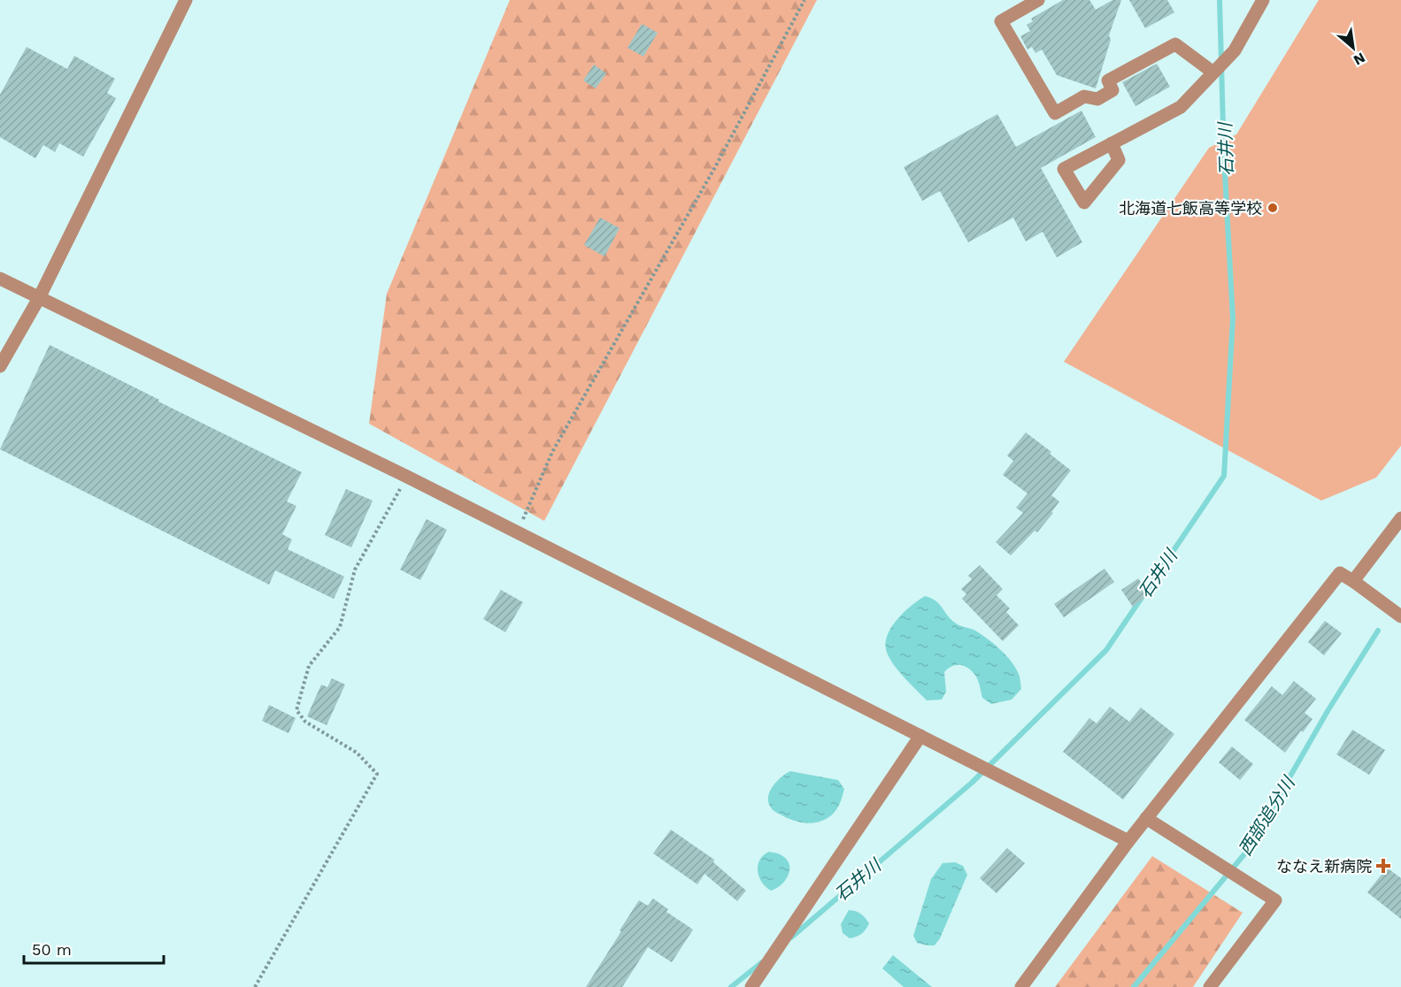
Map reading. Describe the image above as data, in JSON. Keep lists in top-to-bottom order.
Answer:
{
  "water": ["石井川", "西部追分川"],
  "places": {
    "other": ["北海道七飯高等学校"],
    "health": ["ななえ新病院"]
  },
  "scale_bar": "50 m",
  "north": "bottom right"
}
